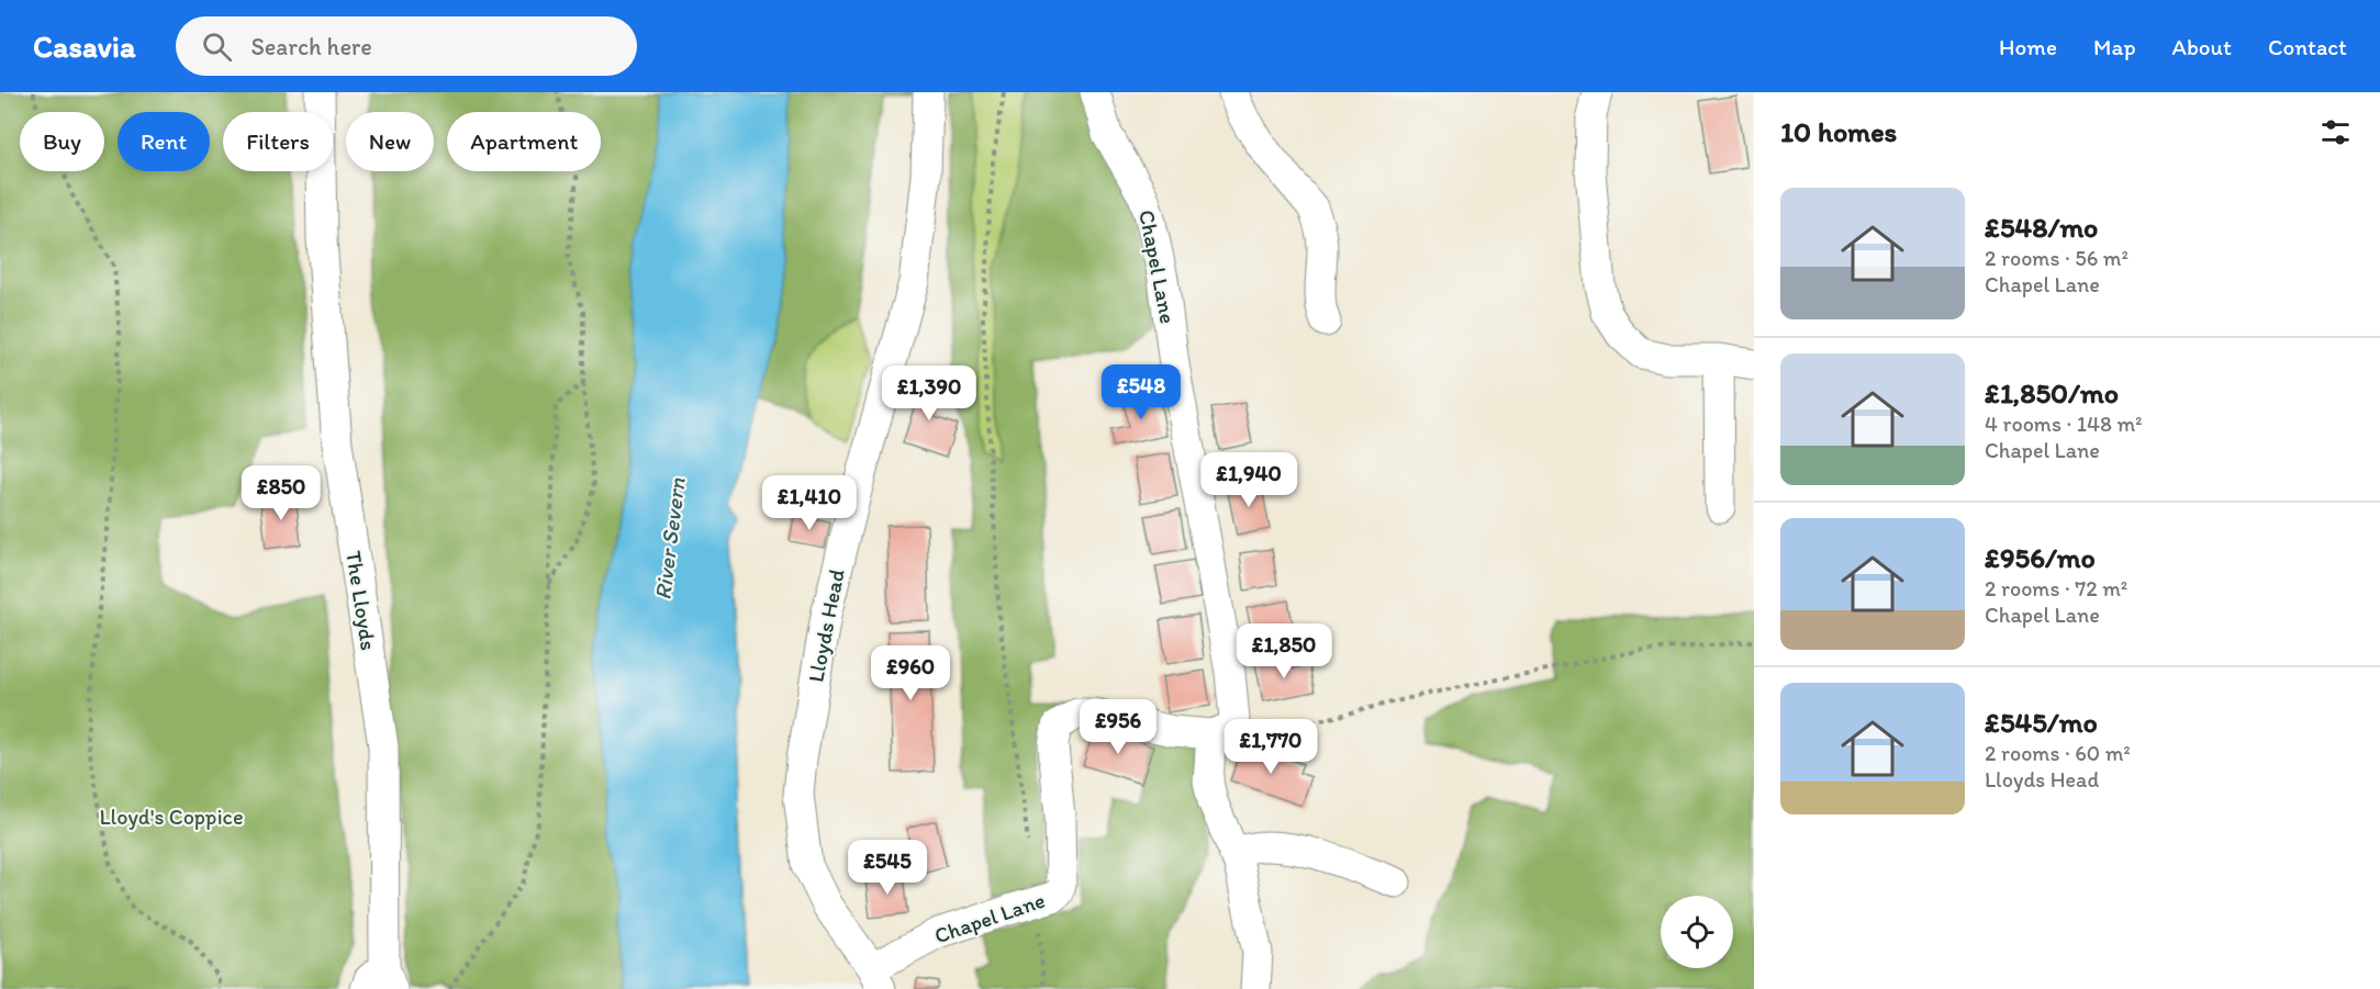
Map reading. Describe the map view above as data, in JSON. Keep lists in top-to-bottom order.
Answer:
{
  "streets": {
    "street": ["Chapel Lane", "The Lloyds", "Lloyds Head"]
  },
  "crossings": [
    ["Chapel Lane", "Lloyds Head"]
  ],
  "water": ["River Severn"],
  "parks": ["Lloyd's Coppice"],
  "page": {
    "header": "Casavia",
    "search": "Search here",
    "nav": [
      "Home",
      "Map",
      "About",
      "Contact"
    ],
    "heading": "10 homes",
    "chip": [
      "Buy",
      "Rent",
      "Filters",
      "New",
      "Apartment"
    ],
    "list": [
      {
        "name": "£548/mo",
        "note": "2 rooms · 56 m² · Chapel Lane"
      },
      {
        "name": "£1,850/mo",
        "note": "4 rooms · 148 m² · Chapel Lane"
      },
      {
        "name": "£956/mo",
        "note": "2 rooms · 72 m² · Chapel Lane"
      },
      {
        "name": "£545/mo",
        "note": "2 rooms · 60 m² · Lloyds Head"
      }
    ],
    "price": [
      "£548",
      "£1,390",
      "£1,940",
      "£850",
      "£1,410",
      "£1,850",
      "£960",
      "£956",
      "£1,770",
      "£545"
    ]
  }
}
